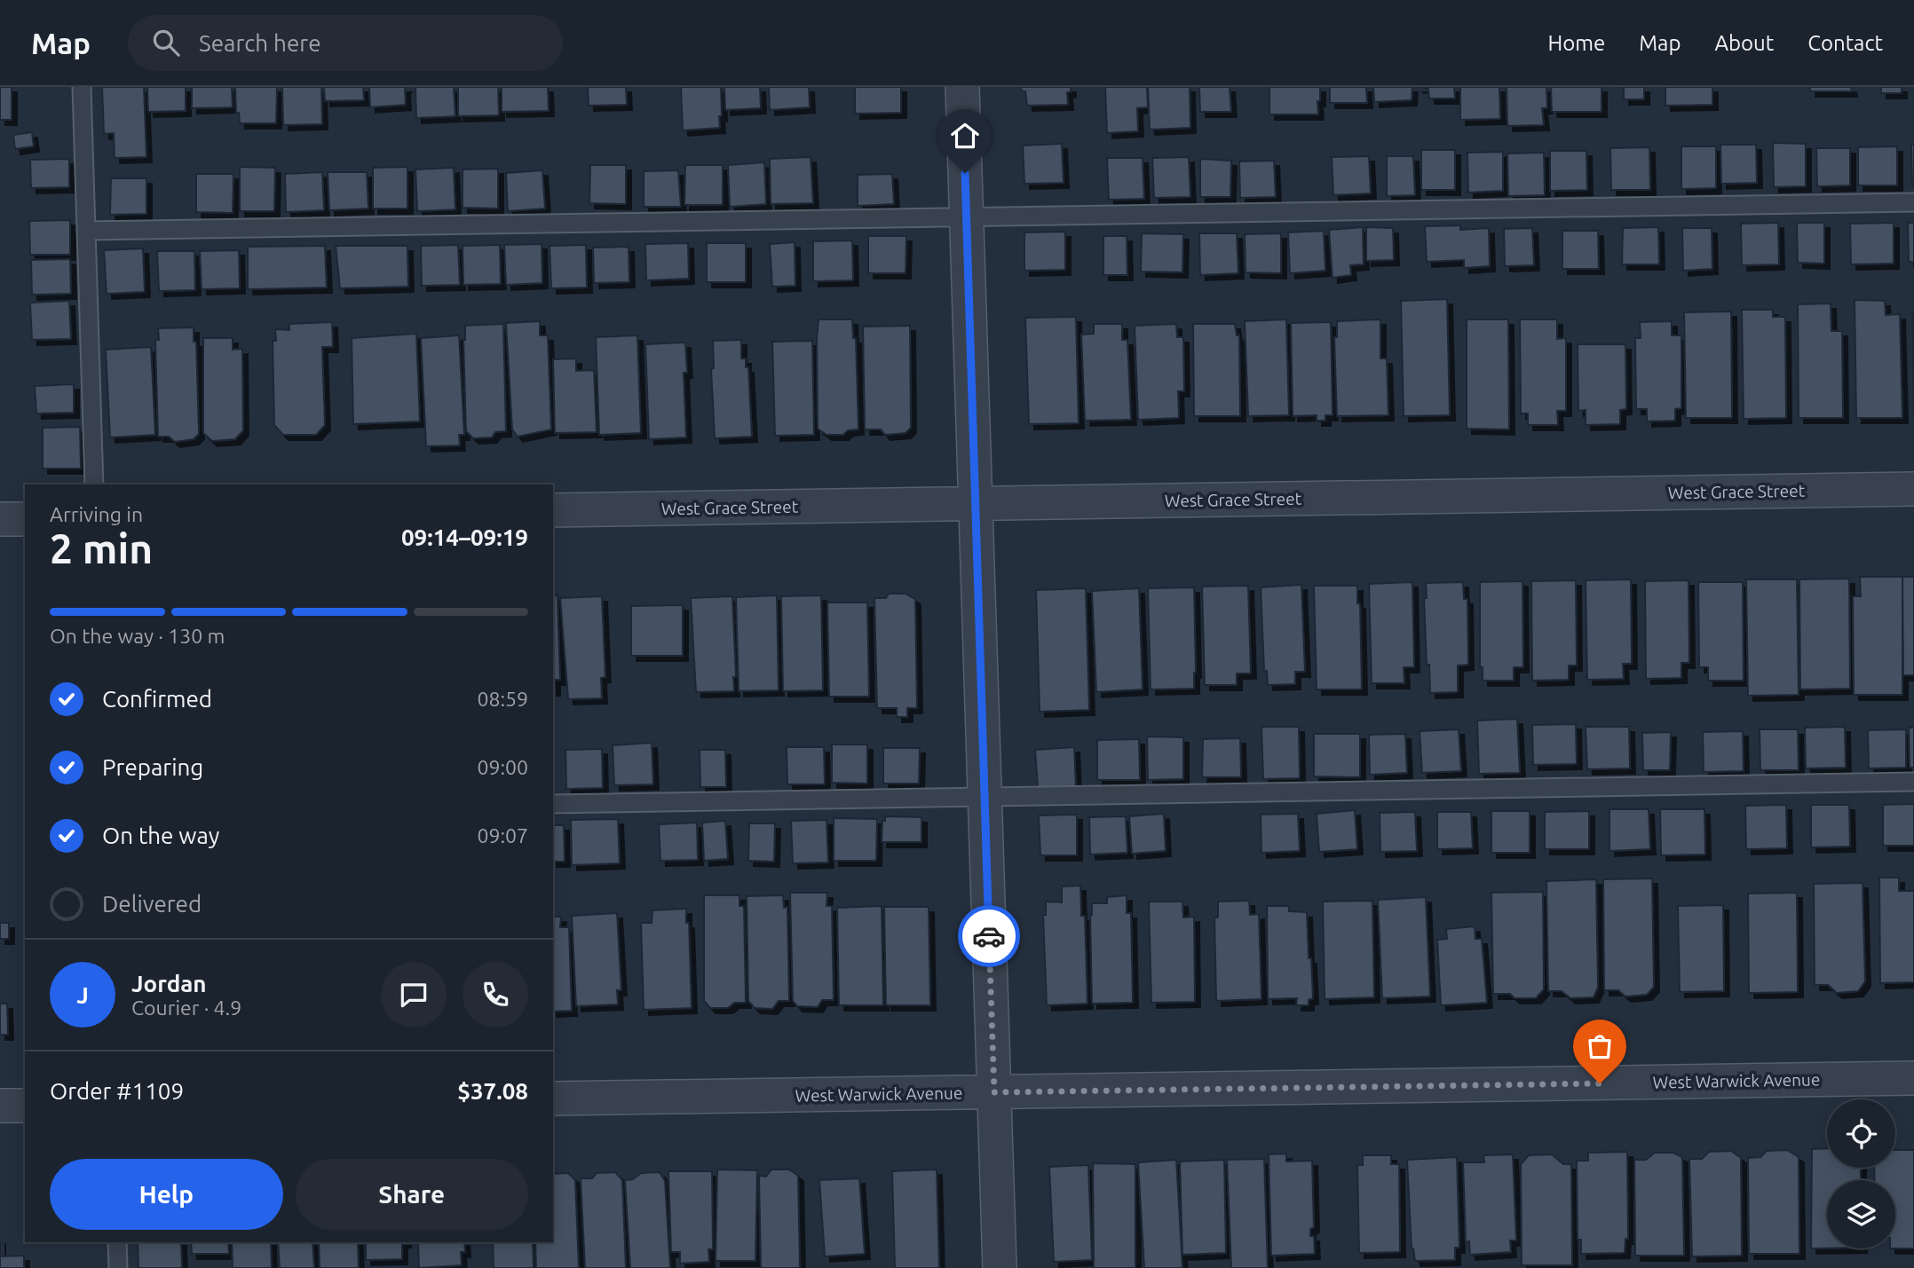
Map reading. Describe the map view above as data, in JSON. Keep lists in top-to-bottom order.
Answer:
{
  "streets": {
    "street": ["West Grace Street", "West Warwick Avenue"]
  },
  "page": {
    "header": "Map",
    "search": "Search here",
    "nav": [
      "Home",
      "Map",
      "About",
      "Contact"
    ],
    "heading": ["2 min", "Arriving in", "09:14–09:19"],
    "panel": [
      "Jordan",
      "Courier · 4.9",
      "Order #1109",
      "$37.08"
    ],
    "bar": "On the way · 130 m",
    "list": [
      ["Confirmed", "08:59"],
      ["Preparing", "09:00"],
      ["On the way", "09:07"],
      "Delivered"
    ],
    "round": "J",
    "buttons": ["Help", "Share"]
  }
}
